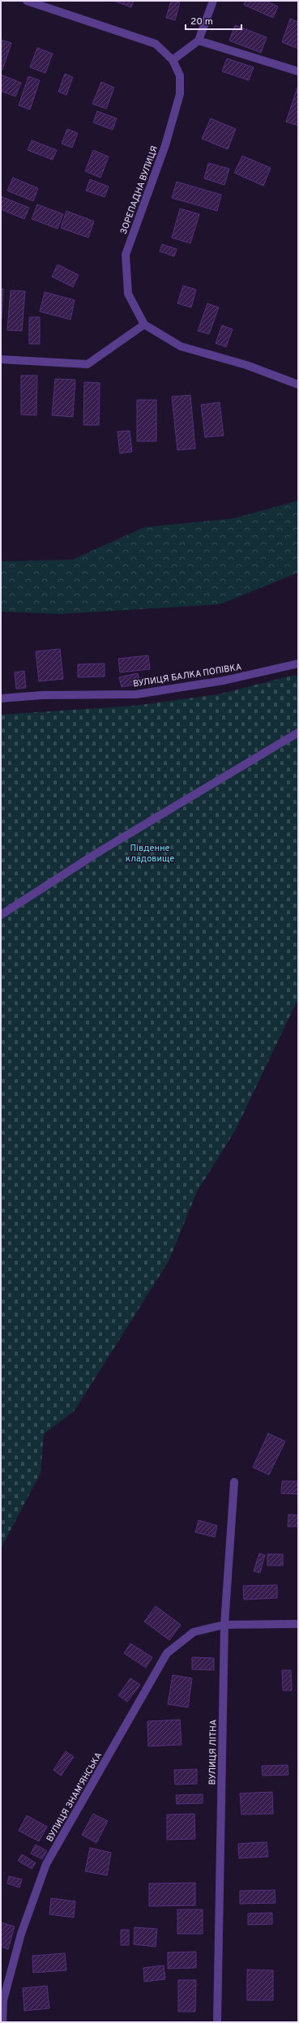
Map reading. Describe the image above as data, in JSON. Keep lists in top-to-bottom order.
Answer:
{
  "streets": {
    "street": [
      "ЗОРЕПАДНА ВУЛИЦЯ",
      "ВУЛИЦЯ БАЛКА ПОПІВКА",
      "ВУЛИЦЯ ЛІТНА",
      "ВУЛИЦЯ ЗНАМ’ЯНСЬКА"
    ]
  },
  "crossings": [
    ["ВУЛИЦЯ ЛІТНА", "ВУЛИЦЯ ЗНАМ’ЯНСЬКА"]
  ],
  "parks": ["Південне кладовище"],
  "scale_bar": "20 m"
}
